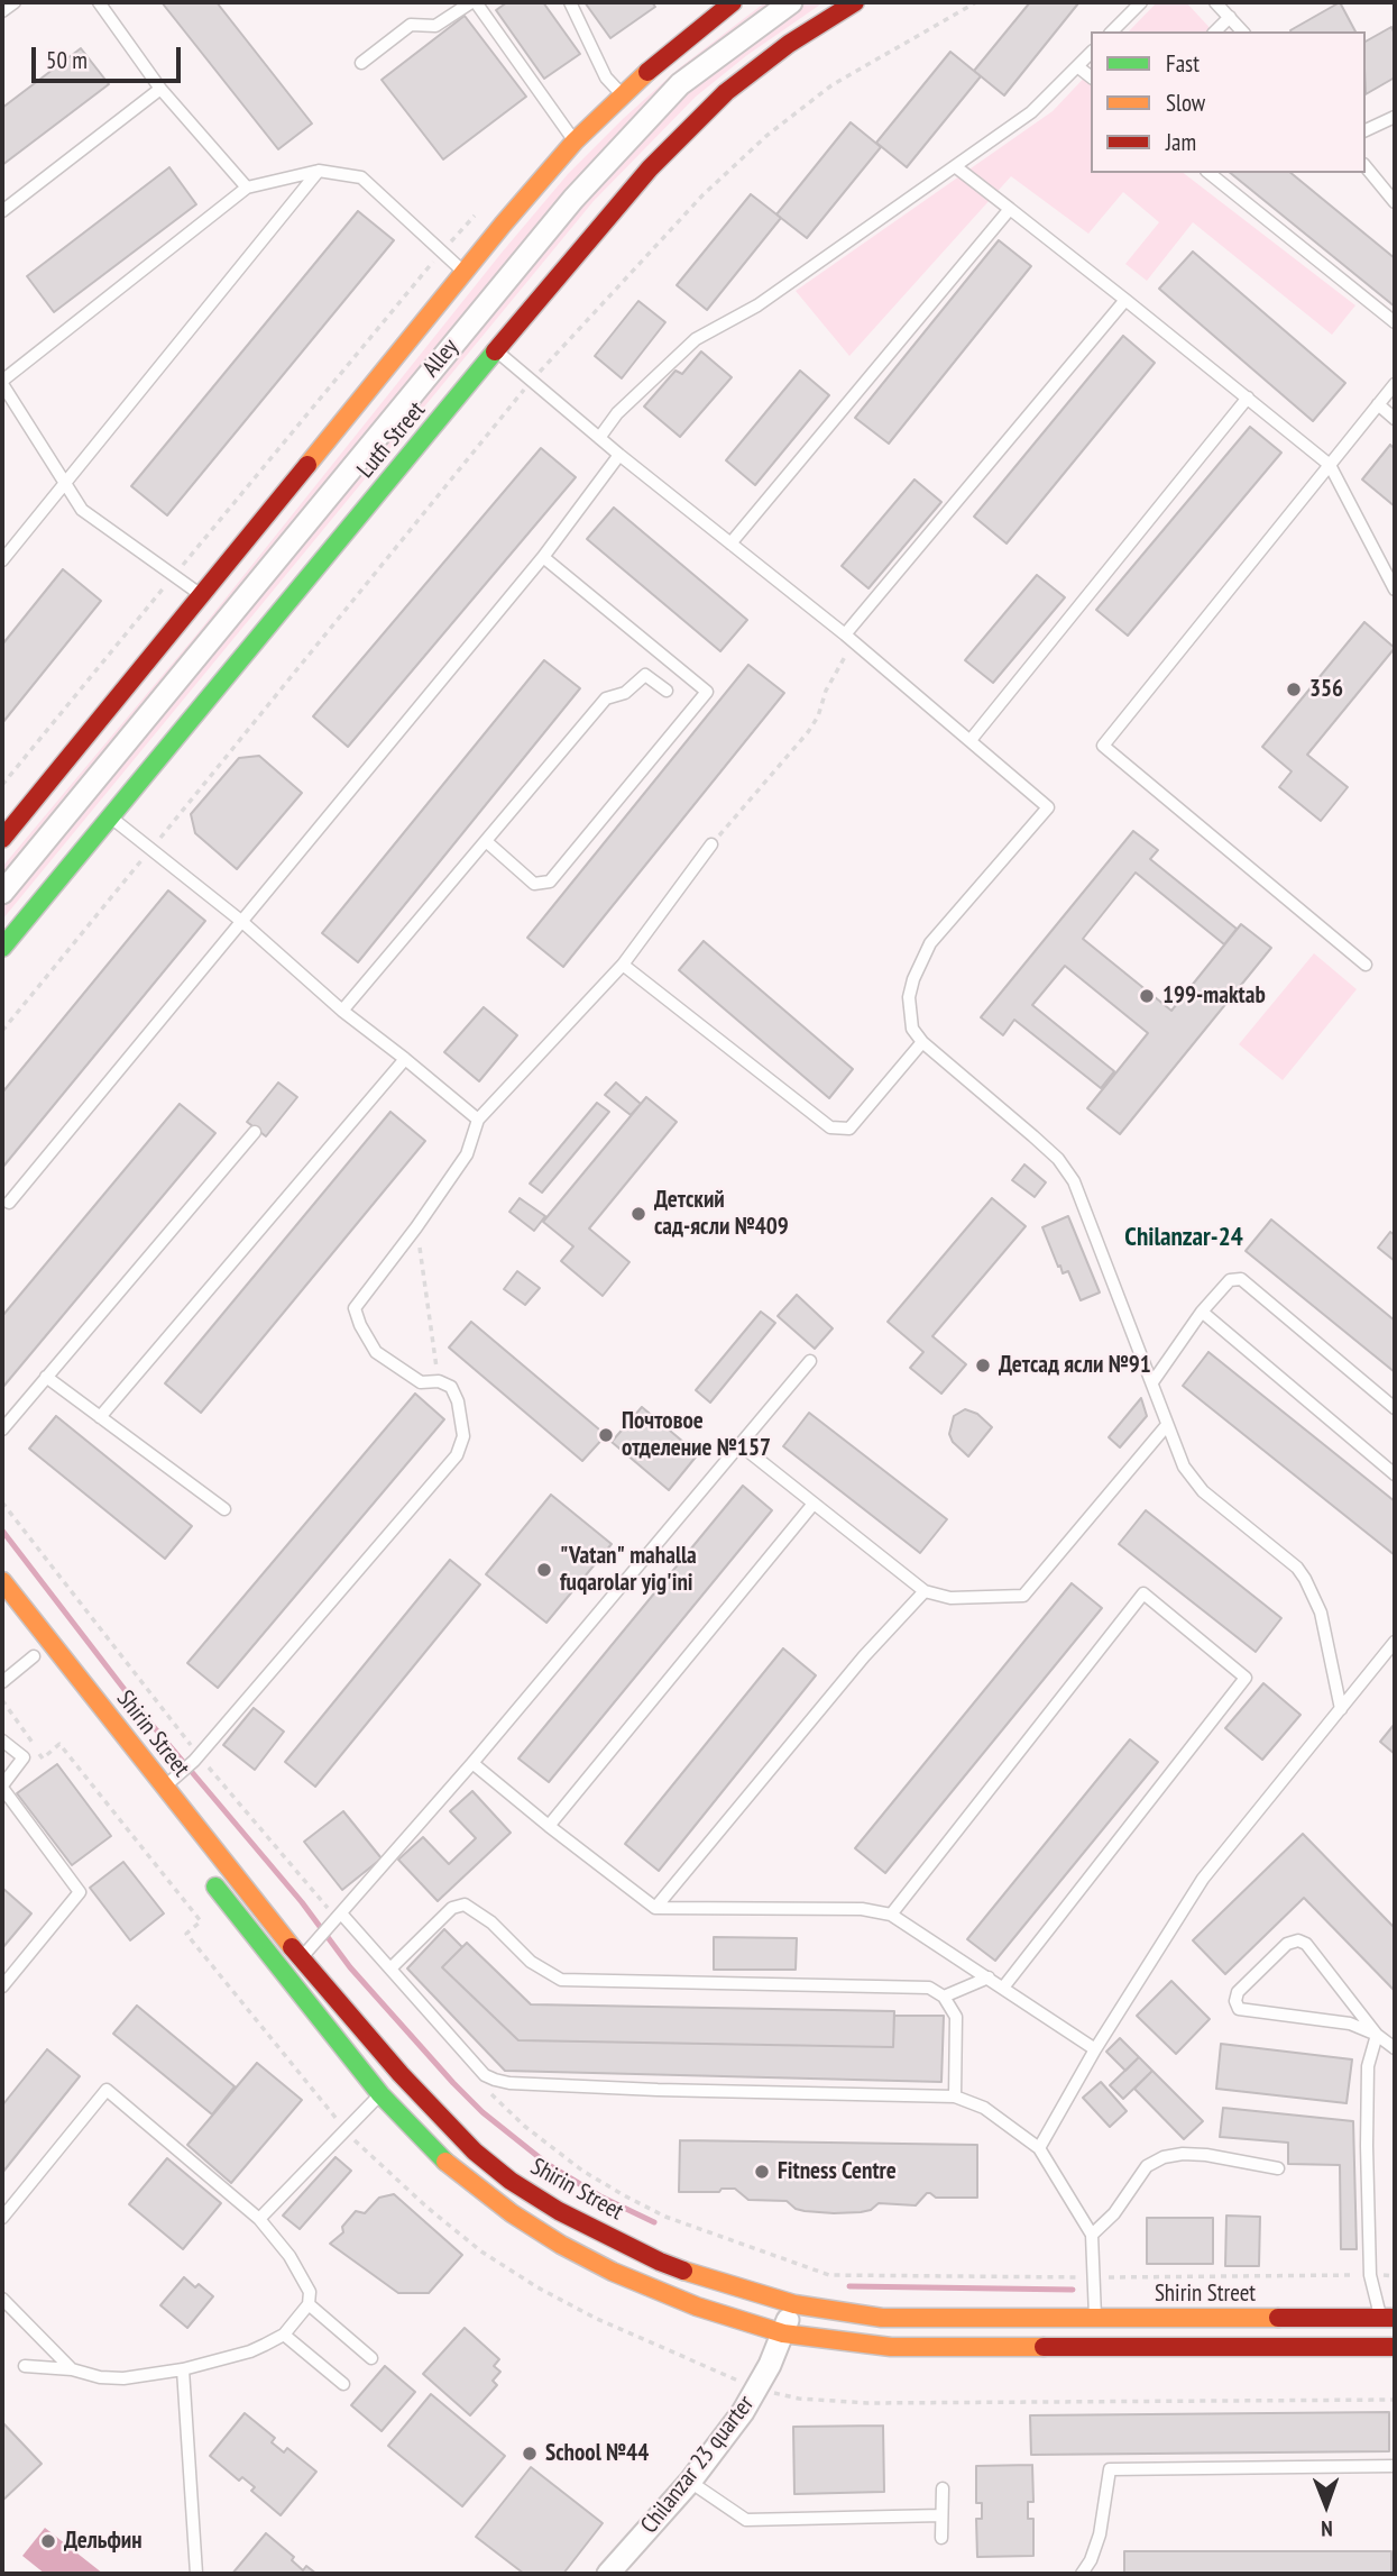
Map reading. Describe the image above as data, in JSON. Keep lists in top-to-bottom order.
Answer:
{
  "streets": {
    "main road": ["Lutfi Street", "Shirin Street"],
    "street": ["Alley", "Chilanzar 23 quarter"]
  },
  "crossings": [
    ["Shirin Street", "Chilanzar 23 quarter"]
  ],
  "districts": ["Chilanzar-24"],
  "places": [
    "356",
    "199-maktab",
    "Детский сад-ясли №409",
    "Детсад ясли №91",
    "Почтовое отделение №157",
    "\"Vatan\" mahalla fuqarolar yig'ini",
    "Fitness Centre",
    "School №44",
    "Дельфин"
  ],
  "legend": ["Fast", "Slow", "Jam"],
  "scale_bar": "50 m",
  "north": "bottom"
}
